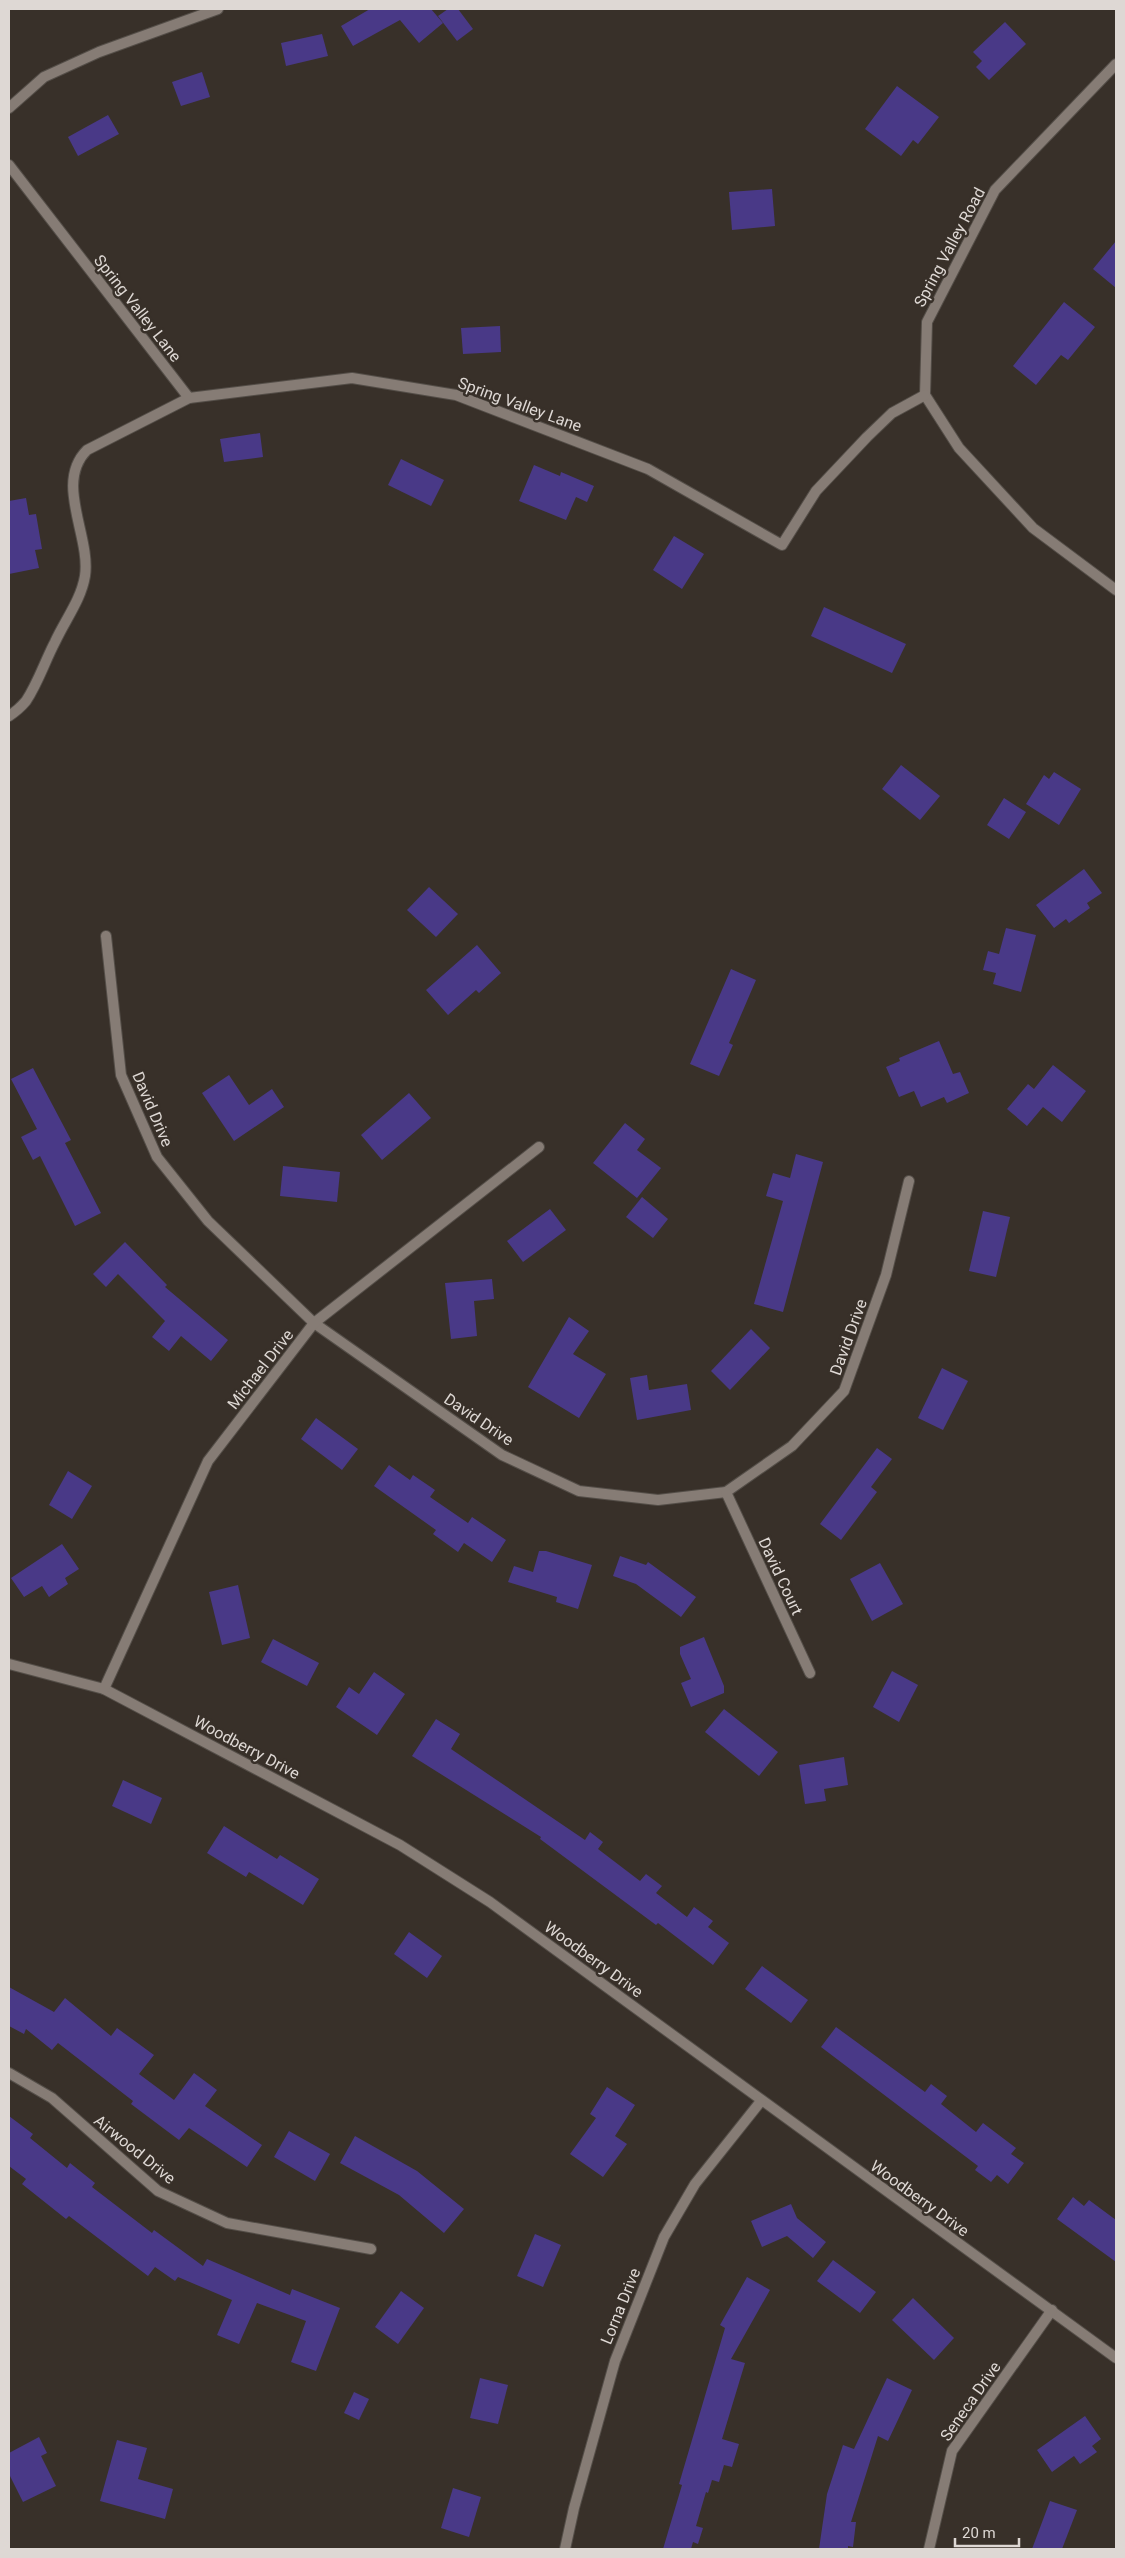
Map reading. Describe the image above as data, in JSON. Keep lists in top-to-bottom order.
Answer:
{
  "streets": {
    "street": [
      "Spring Valley Road",
      "Spring Valley Lane",
      "David Drive",
      "Michael Drive",
      "David Court",
      "Woodberry Drive",
      "Airwood Drive",
      "Lorna Drive",
      "Seneca Drive"
    ]
  },
  "crossings": [
    ["Spring Valley Road", "Spring Valley Lane"],
    ["David Drive", "Michael Drive"],
    ["David Drive", "David Court"],
    ["Michael Drive", "Woodberry Drive"],
    ["Woodberry Drive", "Lorna Drive"],
    ["Woodberry Drive", "Seneca Drive"]
  ],
  "scale_bar": "20 m"
}
